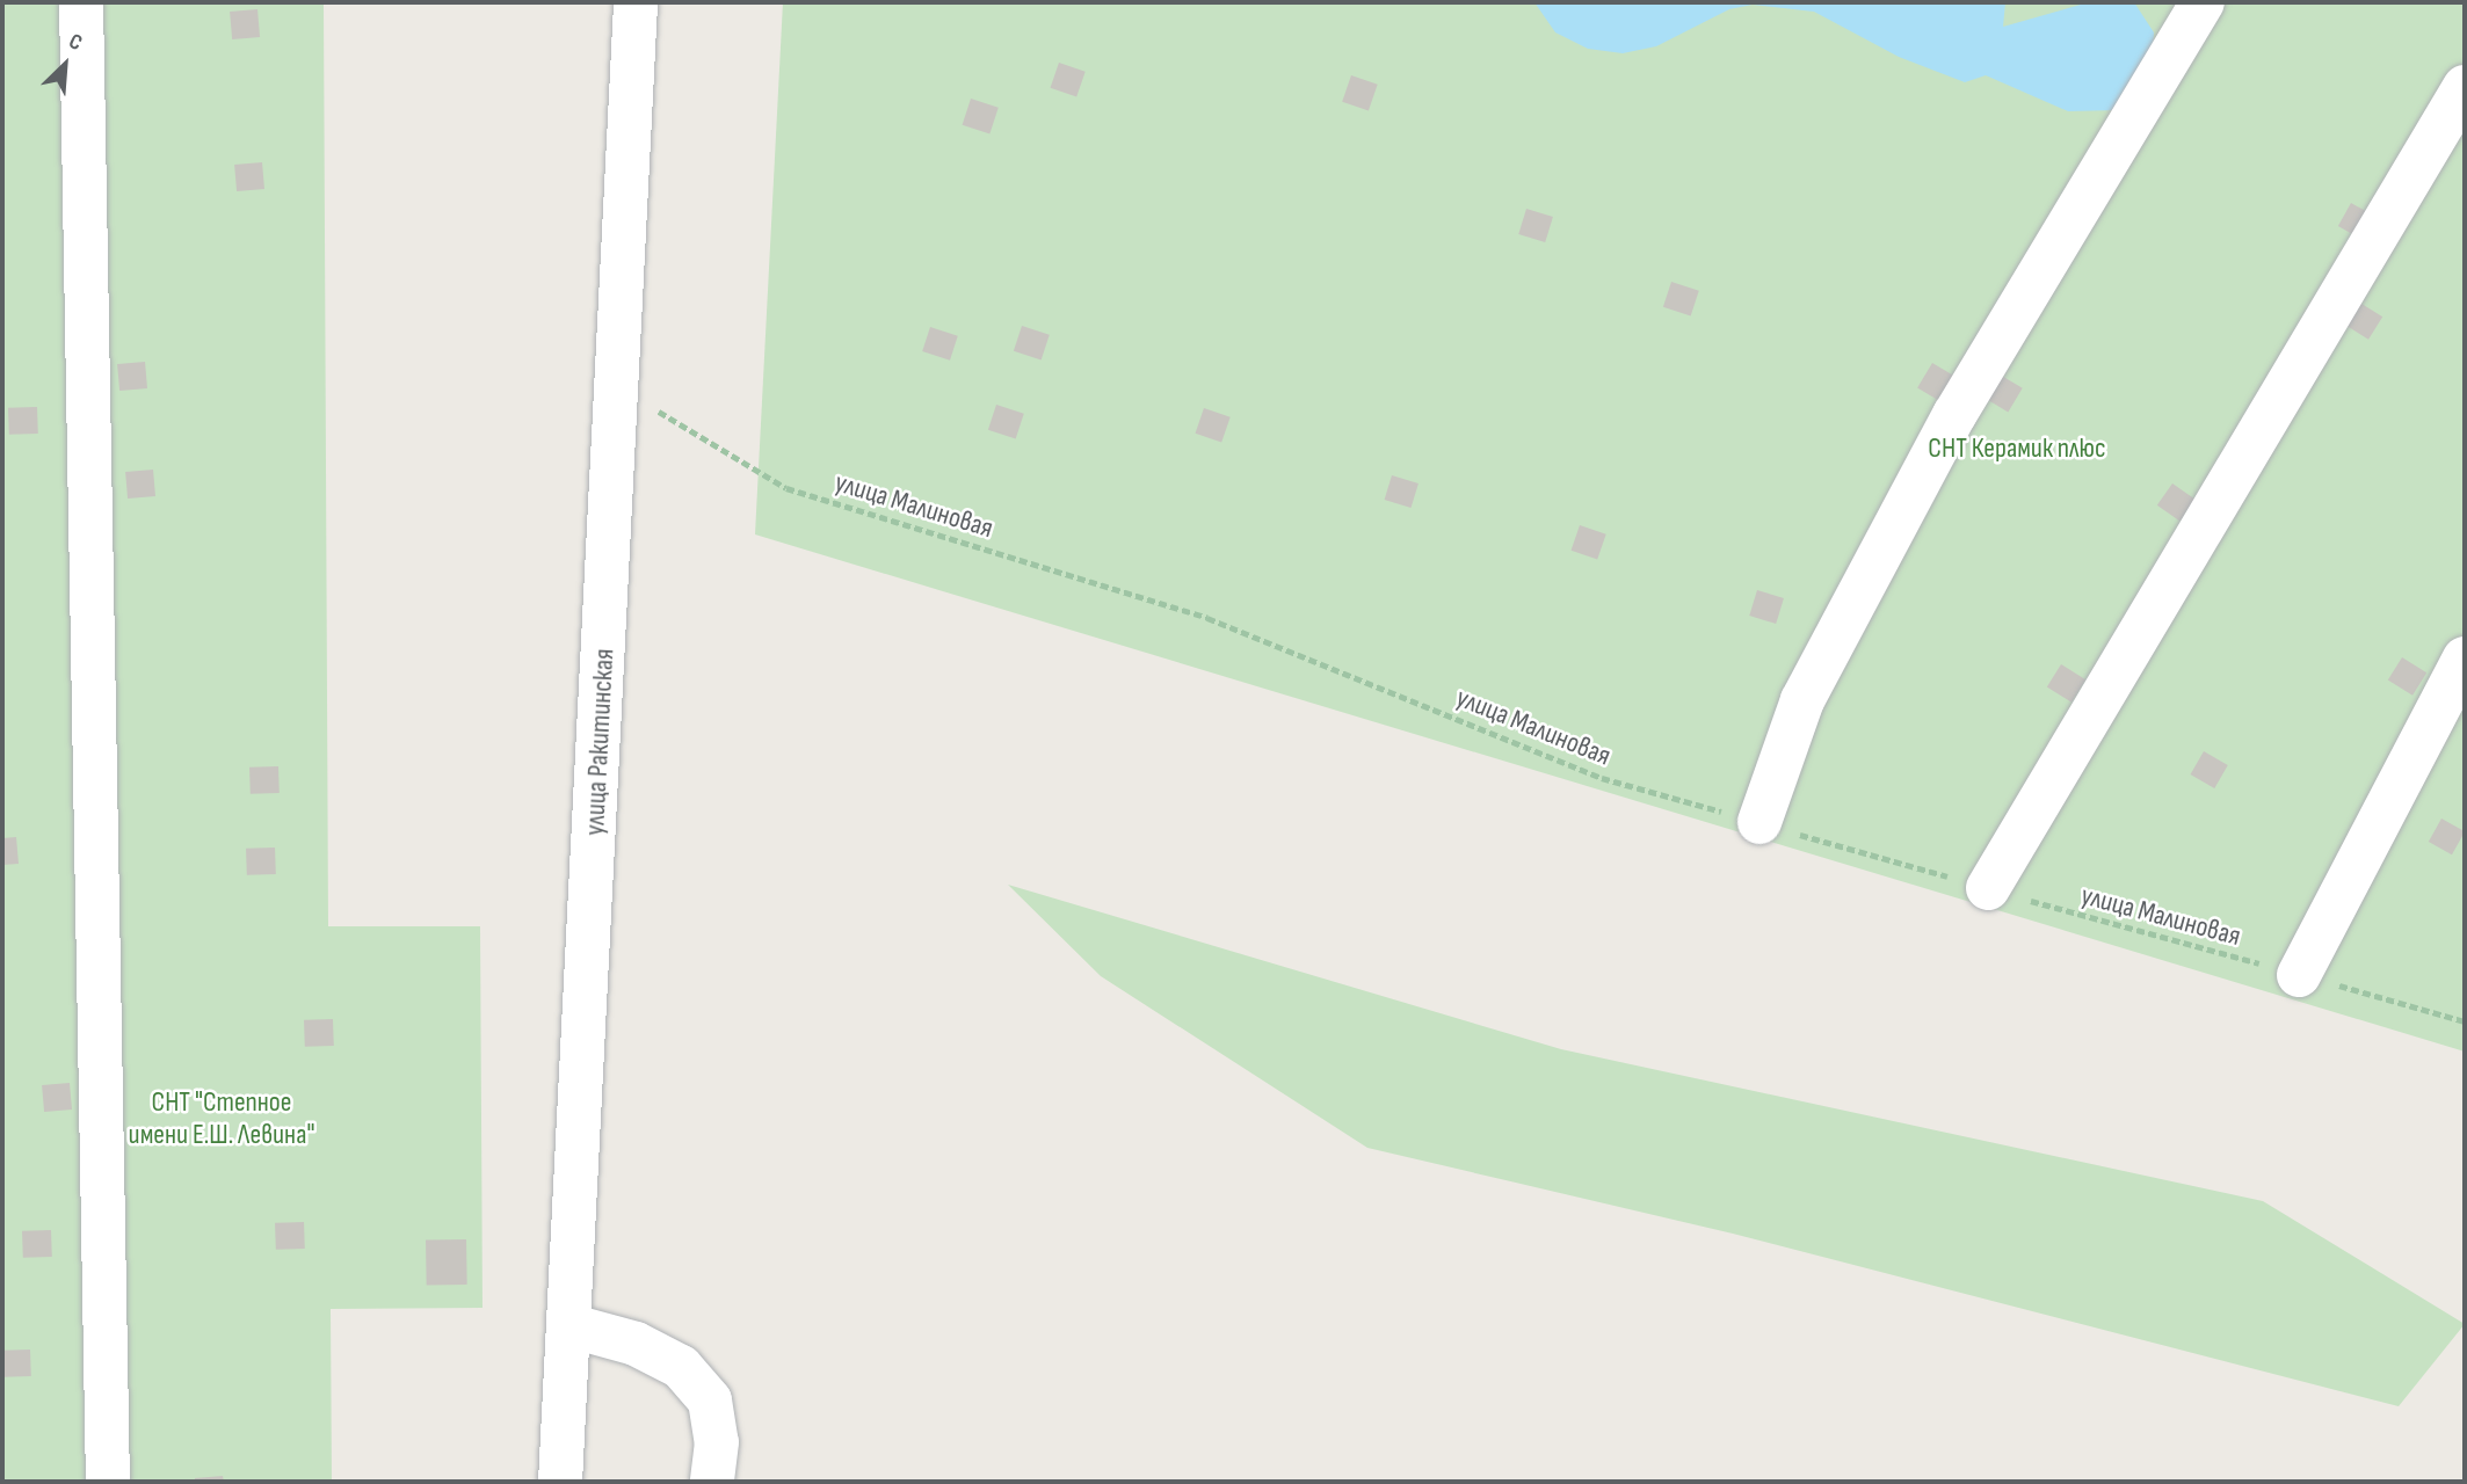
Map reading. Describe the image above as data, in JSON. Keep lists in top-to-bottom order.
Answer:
{
  "streets": {
    "street": ["улица Ракитинская"],
    "path": ["улица Малиновая"]
  },
  "crossings": [
    ["улица Малиновая", "улица Ракитинская"]
  ],
  "parks": ["СНТ Керамик плюс", "СНТ \"Степное имени Е.Ш. Левина\""],
  "north": "top right"
}
